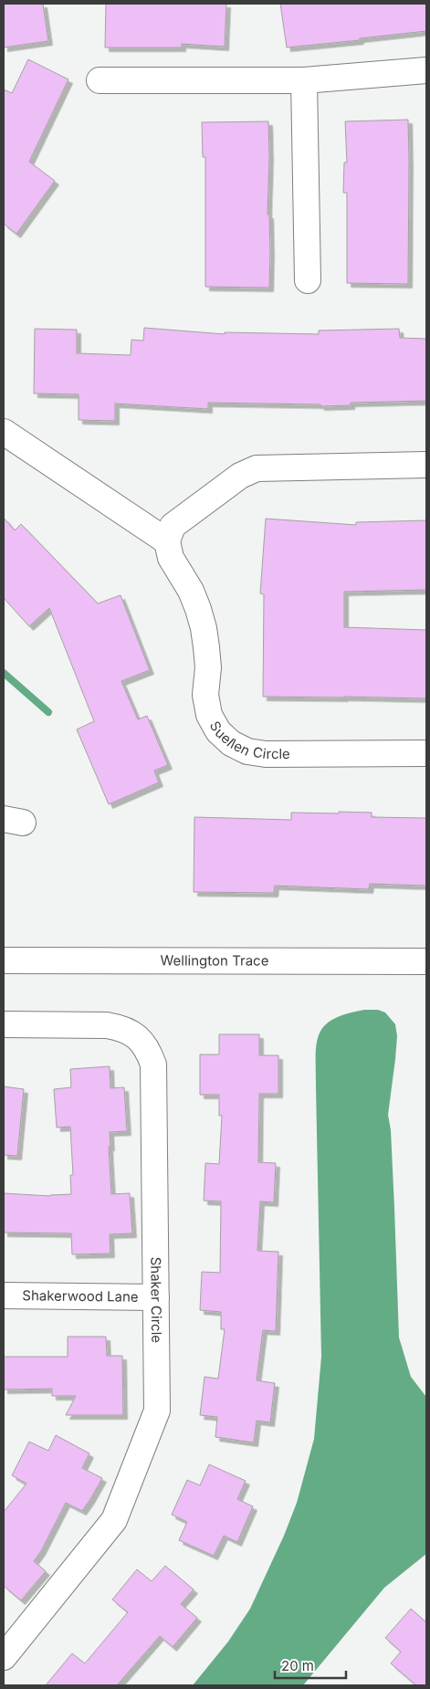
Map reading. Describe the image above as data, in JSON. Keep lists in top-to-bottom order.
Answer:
{
  "streets": {
    "street": [
      "Suellen Circle",
      "Wellington Trace",
      "Shakerwood Lane",
      "Shaker Circle"
    ]
  },
  "crossings": [
    ["Shakerwood Lane", "Shaker Circle"]
  ],
  "scale_bar": "20 m"
}
